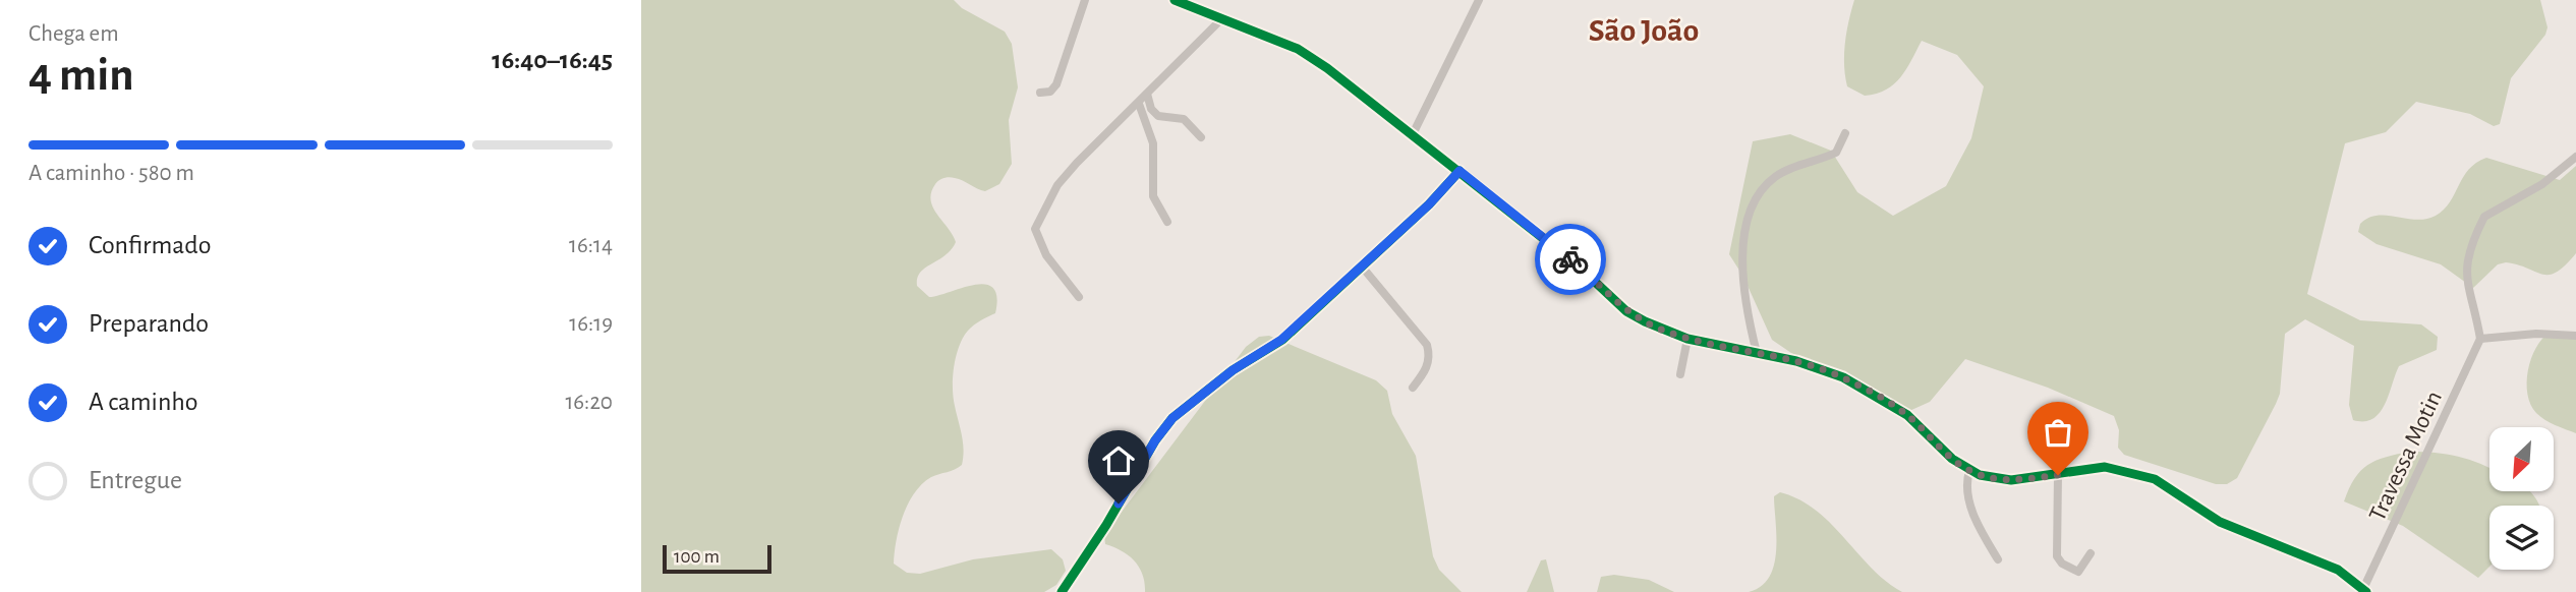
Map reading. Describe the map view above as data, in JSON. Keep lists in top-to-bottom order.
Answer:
{
  "streets": {
    "street": ["Travessa Motin"]
  },
  "districts": ["São João"],
  "scale_bar": "100 m",
  "north": "bottom left",
  "page": {
    "heading": ["4 min", "Chega em", "16:40–16:45"],
    "bar": "A caminho · 580 m",
    "list": [
      ["Confirmado", "16:14"],
      ["Preparando", "16:19"],
      ["A caminho", "16:20"],
      "Entregue"
    ],
    "scale": "100 m"
  }
}
